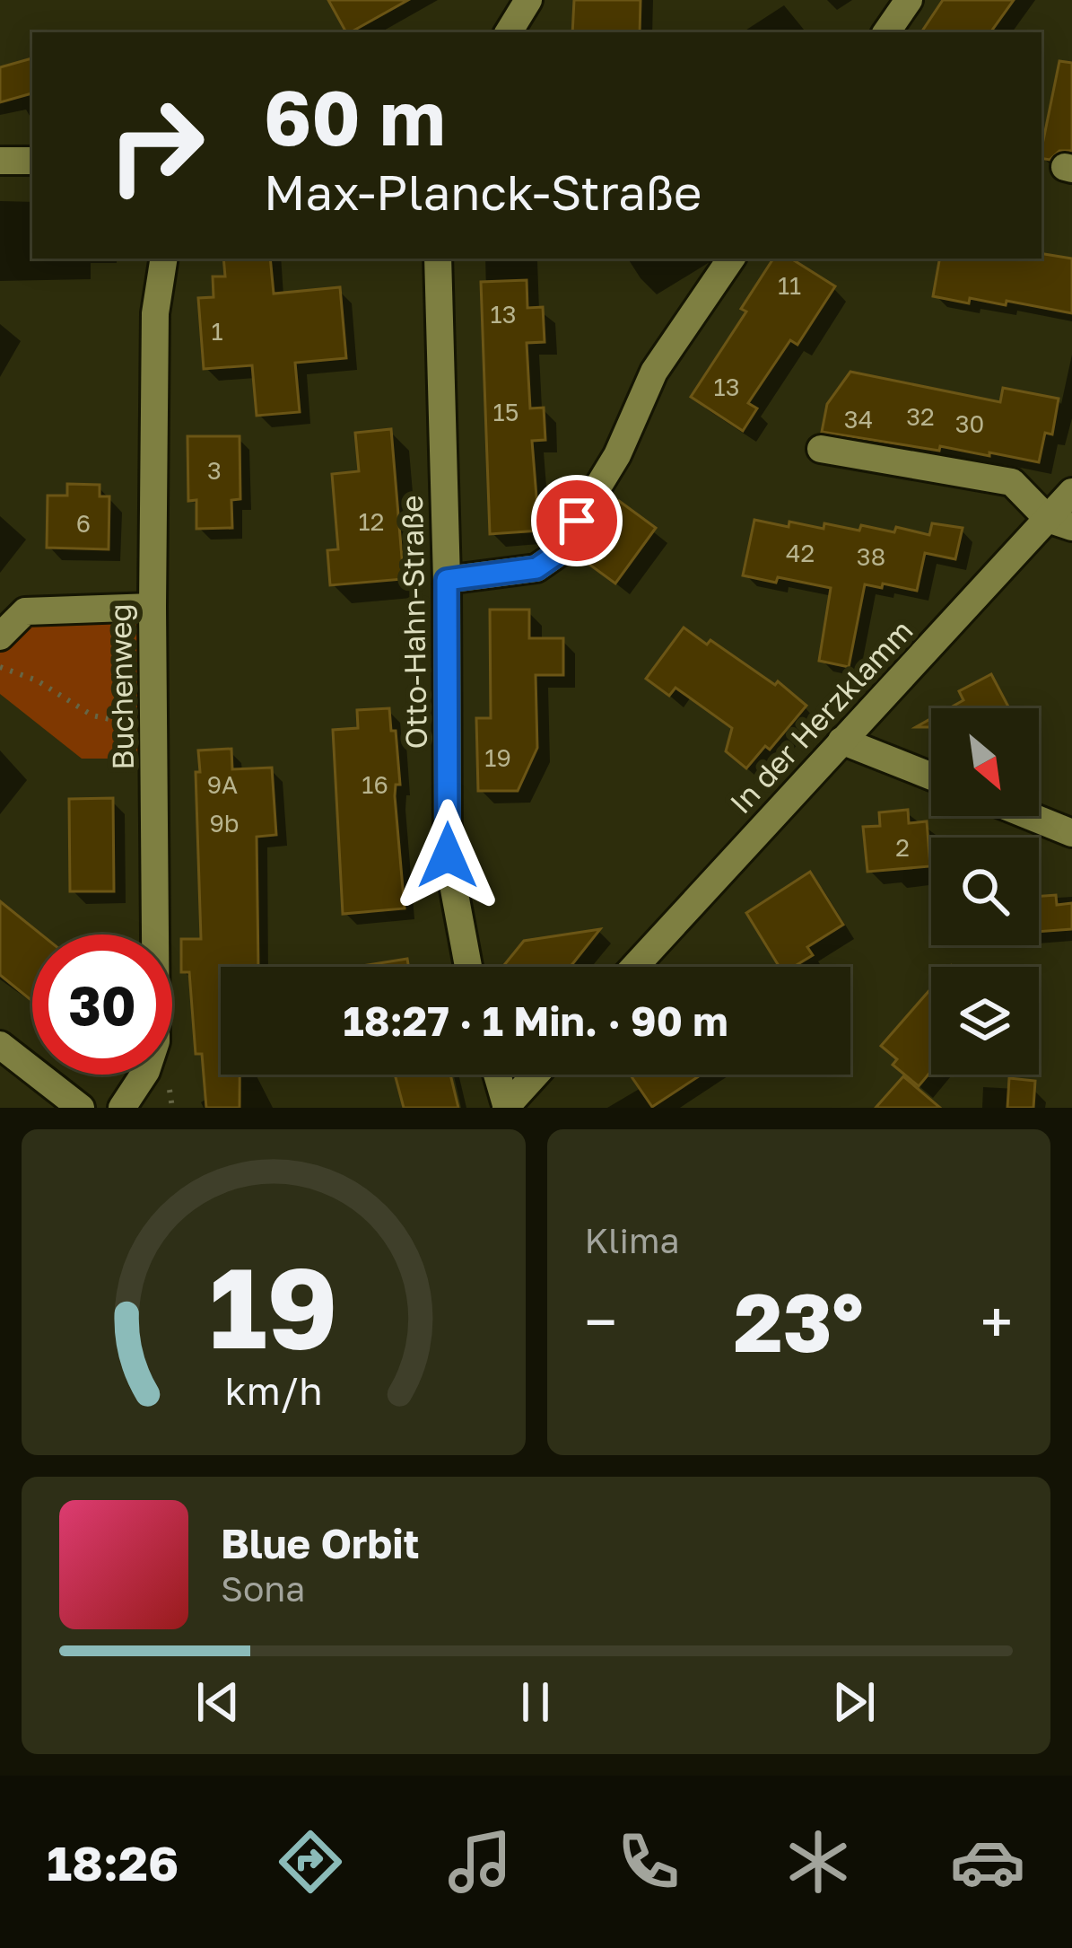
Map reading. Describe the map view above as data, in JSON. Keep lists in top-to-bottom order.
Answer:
{
  "streets": {
    "street": ["Otto-Hahn-Straße", "Buchenweg", "In der Herzklamm"]
  },
  "house_numbers": [
    "11",
    "13",
    "1",
    "13",
    "15",
    "32",
    "34",
    "30",
    "3",
    "12",
    "6",
    "42",
    "38",
    "19",
    "9A",
    "16",
    "9b",
    "2"
  ],
  "north": "bottom right",
  "page": {
    "turn": ["60 m", "Max-Planck-Straße"],
    "limit": "30",
    "trip": "18:27 · 1 Min. · 90 m",
    "tile": "Klima",
    "heat": ["−", "23°", "+"],
    "song": ["Blue Orbit", "Sona"],
    "tabs": "18:26",
    "gauge": ["19", "km/h"]
  }
}
